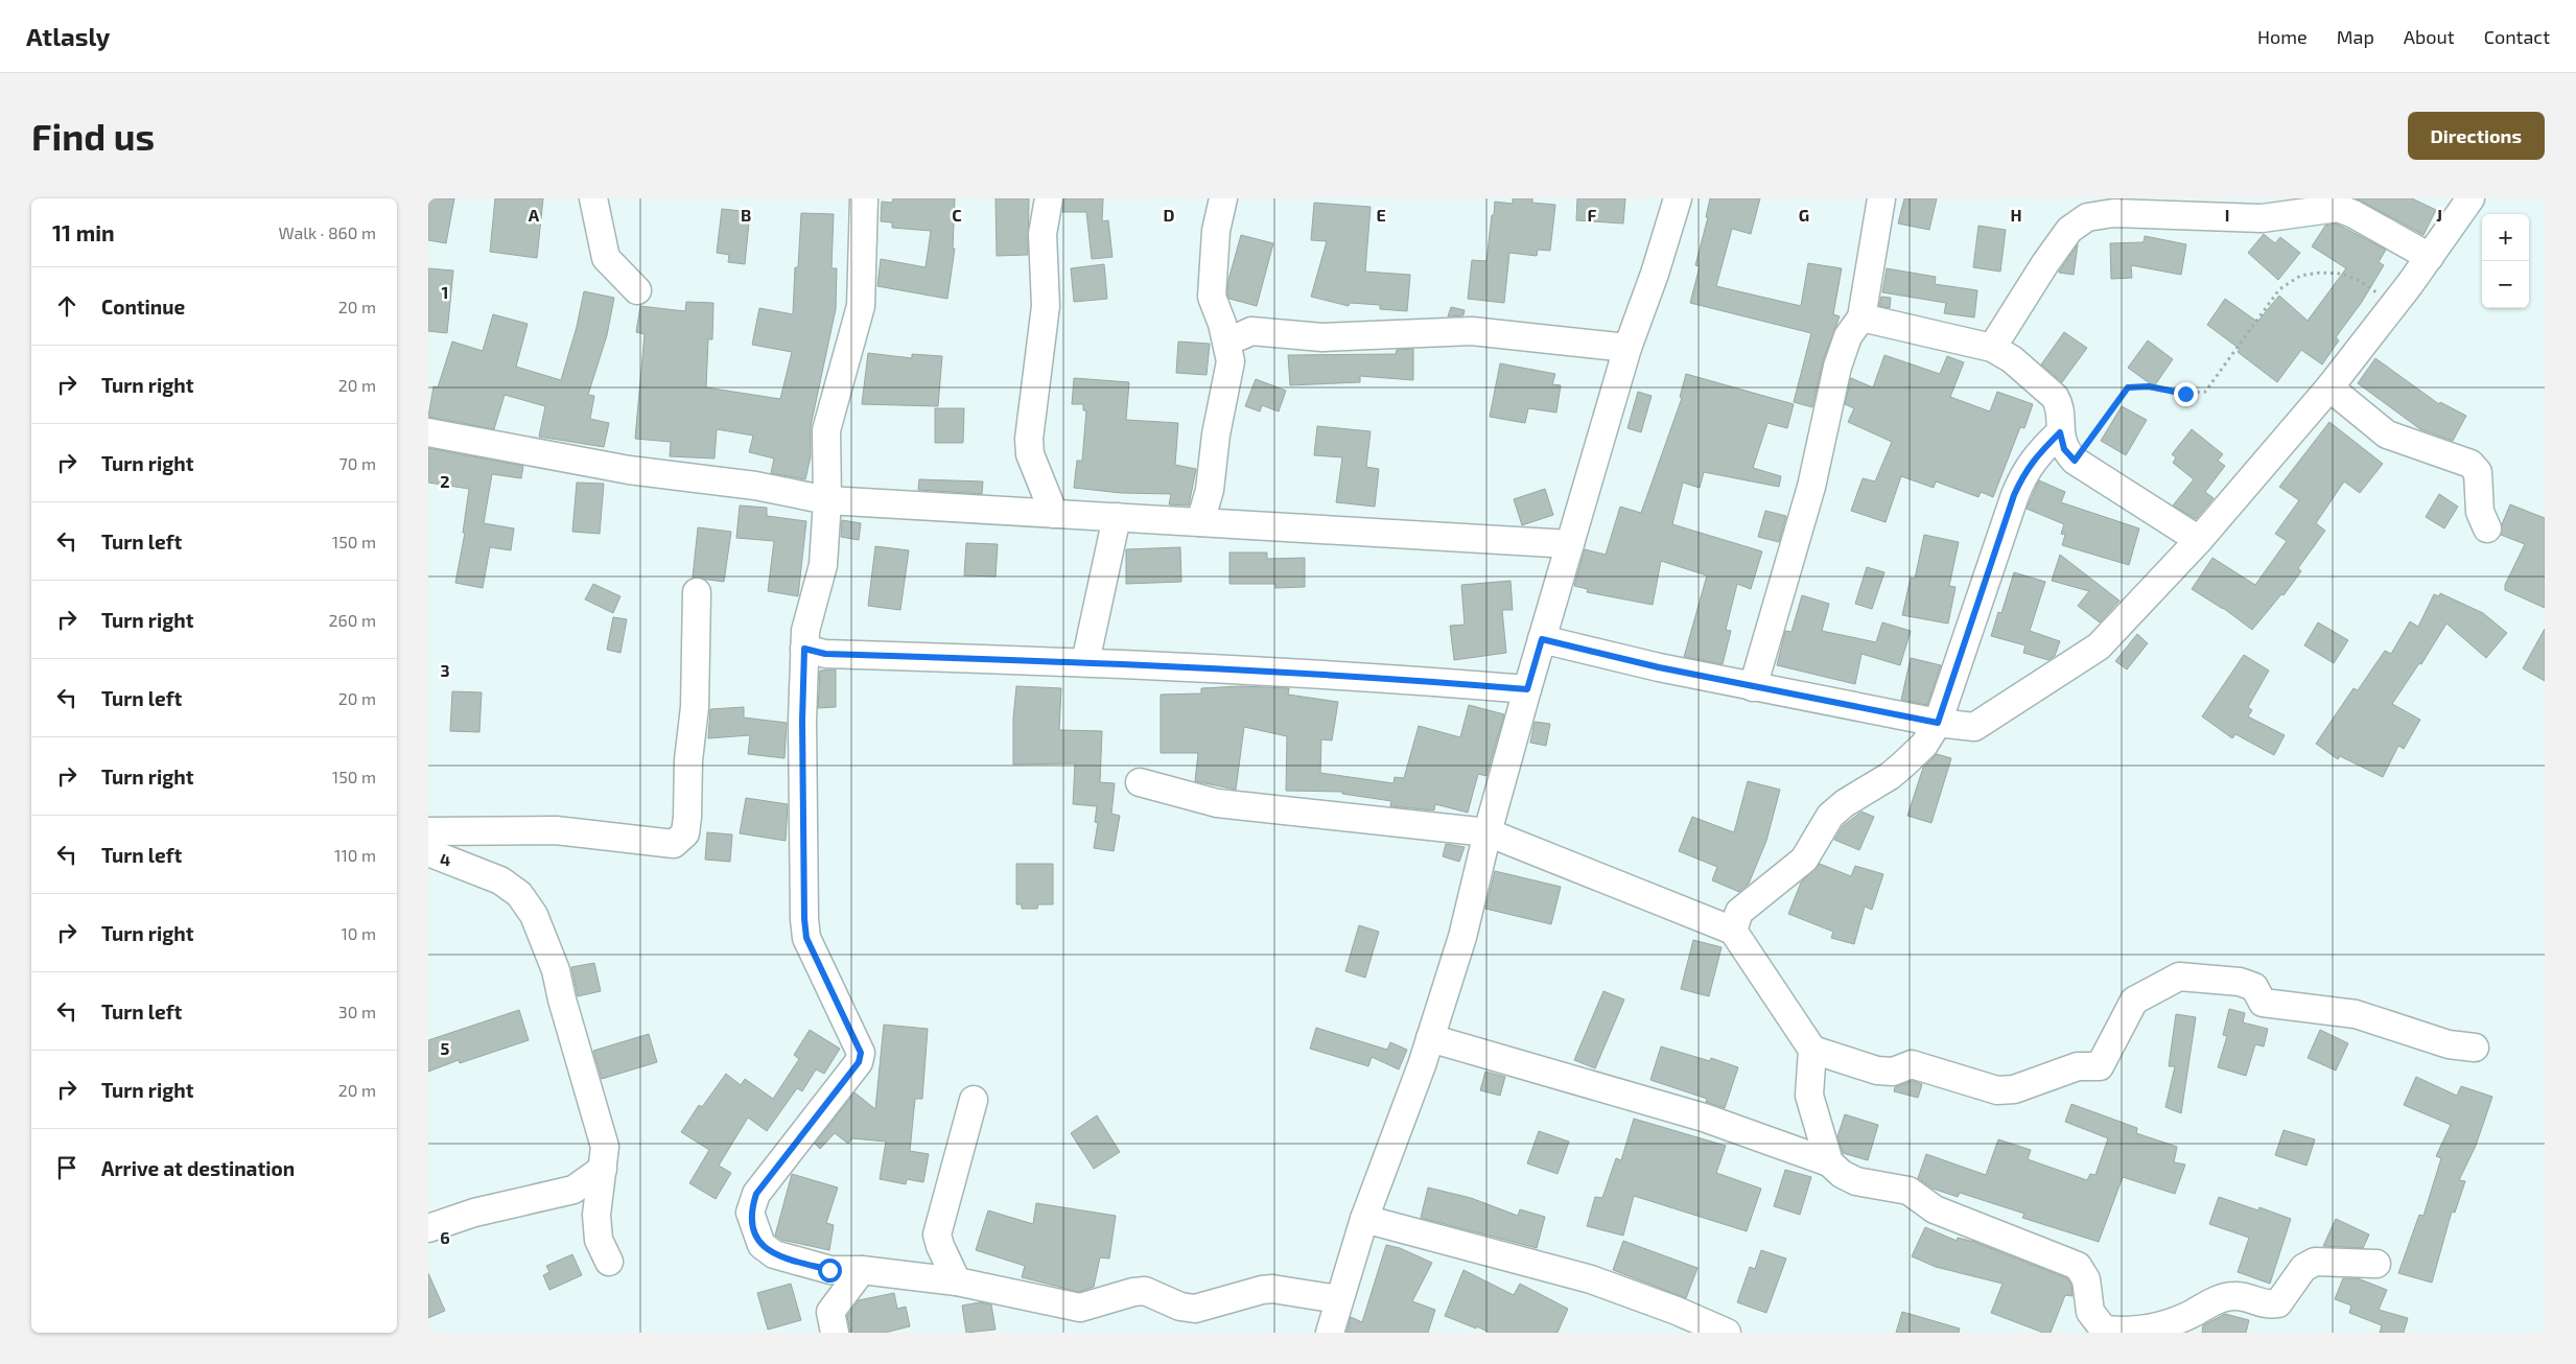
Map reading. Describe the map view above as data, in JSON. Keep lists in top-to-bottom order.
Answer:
{
  "page": {
    "header": "Atlasly",
    "nav": [
      "Home",
      "Map",
      "About",
      "Contact"
    ],
    "buttons": "Directions",
    "title": "Find us",
    "heading": ["11 min", "Walk · 860 m"],
    "map_buttons": ["+", "−"],
    "list": [
      ["Continue", "20 m"],
      ["Turn right", "20 m"],
      ["Turn right", "70 m"],
      ["Turn left", "150 m"],
      ["Turn right", "260 m"],
      ["Turn left", "20 m"],
      ["Turn right", "150 m"],
      ["Turn left", "110 m"],
      ["Turn right", "10 m"],
      ["Turn left", "30 m"],
      ["Turn right", "20 m"],
      "Arrive at destination"
    ]
  },
  "grid": {
    "columns": [
      "A",
      "B",
      "C",
      "D",
      "E",
      "F",
      "G",
      "H",
      "I",
      "J"
    ],
    "rows": [
      "1",
      "2",
      "3",
      "4",
      "5",
      "6"
    ]
  }
}
